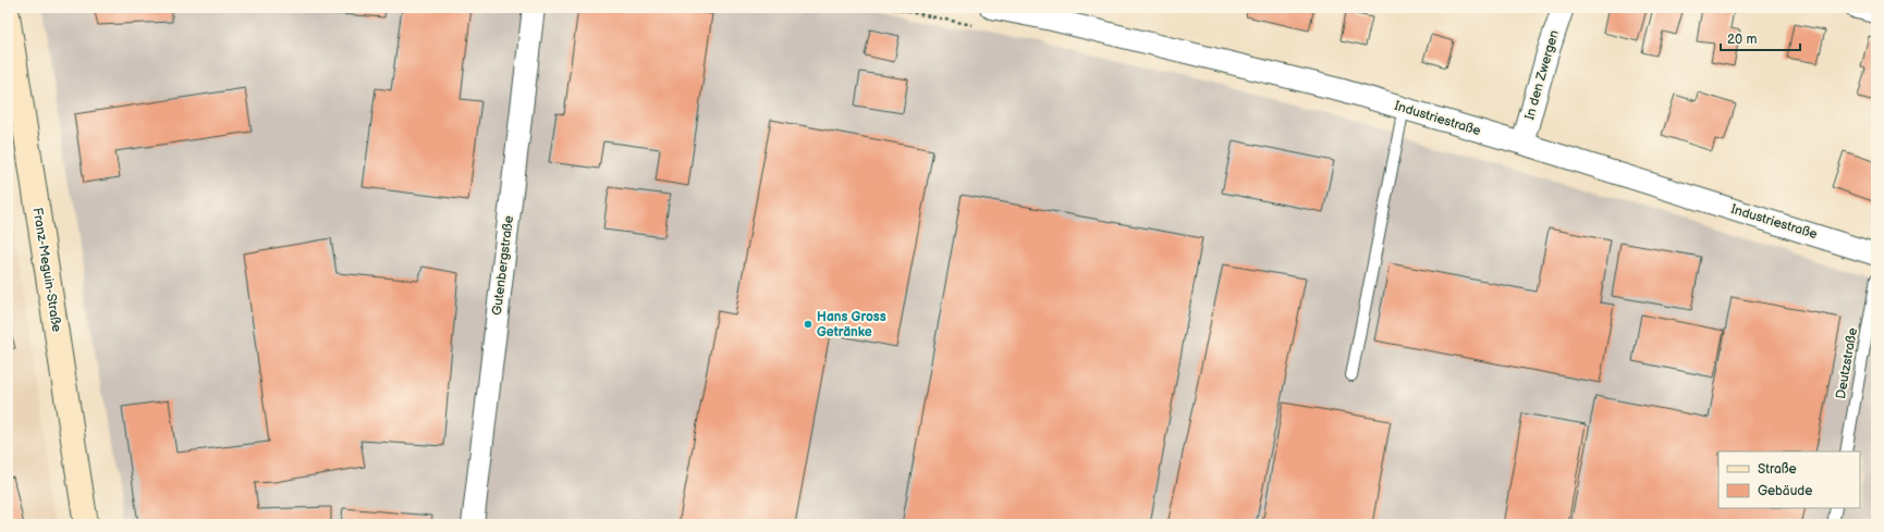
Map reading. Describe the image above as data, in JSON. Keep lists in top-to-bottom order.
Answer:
{
  "streets": {
    "street": [
      "In den Zwergen",
      "Industriestraße",
      "Gutenbergstraße",
      "Franz-Meguin-Straße"
    ],
    "lane": ["Deutzstraße"]
  },
  "crossings": [
    ["In den Zwergen", "Industriestraße"]
  ],
  "places": ["Hans Gross Getränke"],
  "legend": ["Straße", "Gebäude"],
  "scale_bar": "20 m"
}
